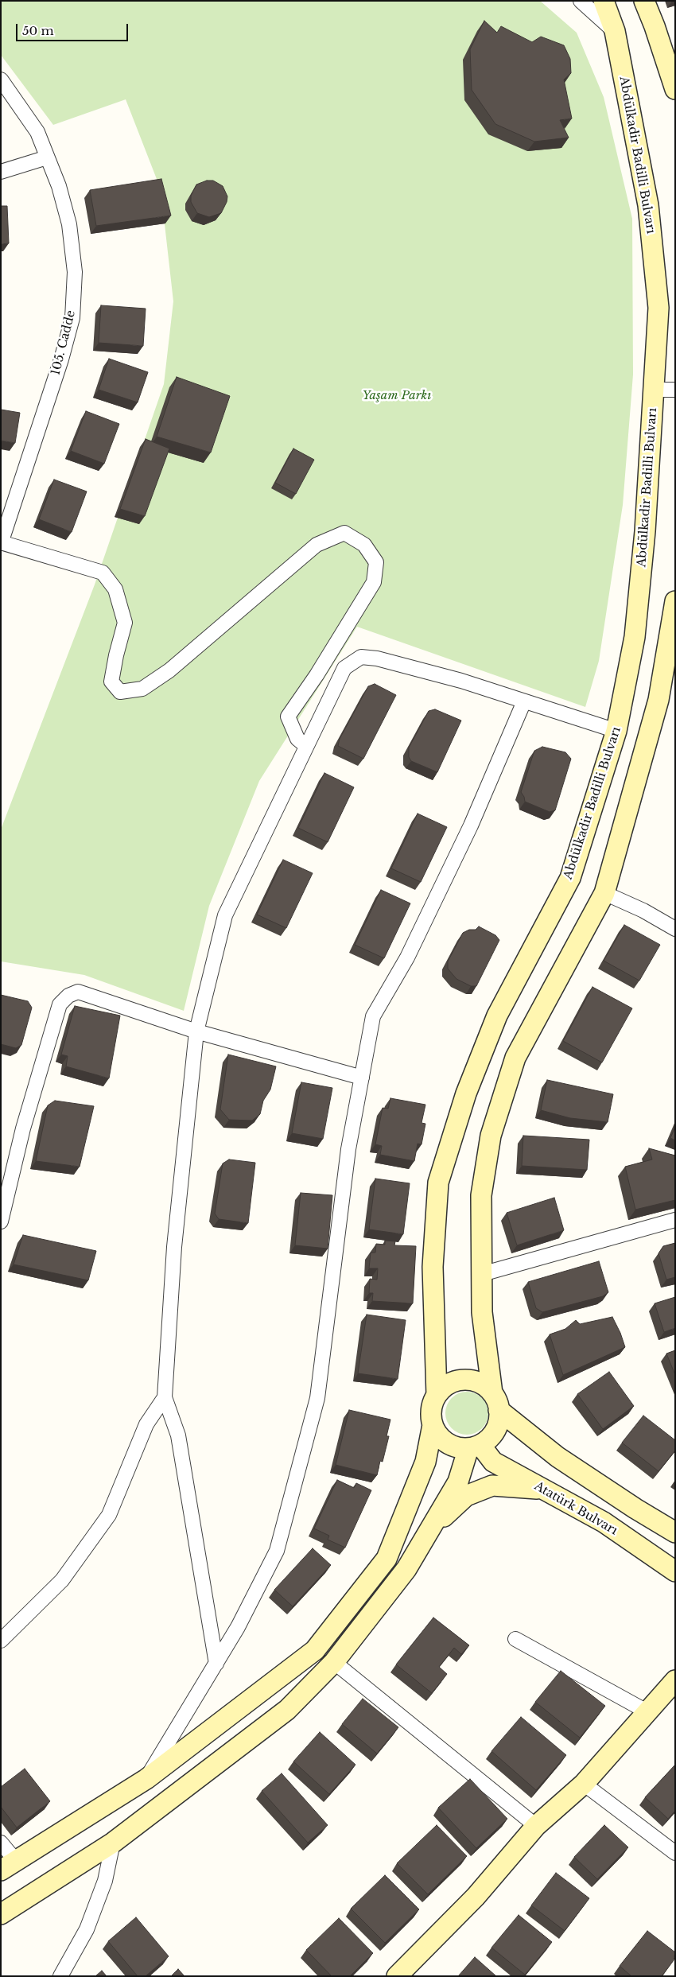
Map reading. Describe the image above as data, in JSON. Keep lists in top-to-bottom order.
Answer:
{
  "streets": {
    "main road": ["Abdülkadir Badilli Bulvarı", "Atatürk Bulvarı"],
    "street": ["105. Cadde"]
  },
  "crossings": [
    ["Abdülkadir Badilli Bulvarı", "Atatürk Bulvarı"]
  ],
  "parks": ["Yaşam Parkı"],
  "scale_bar": "50 m"
}
